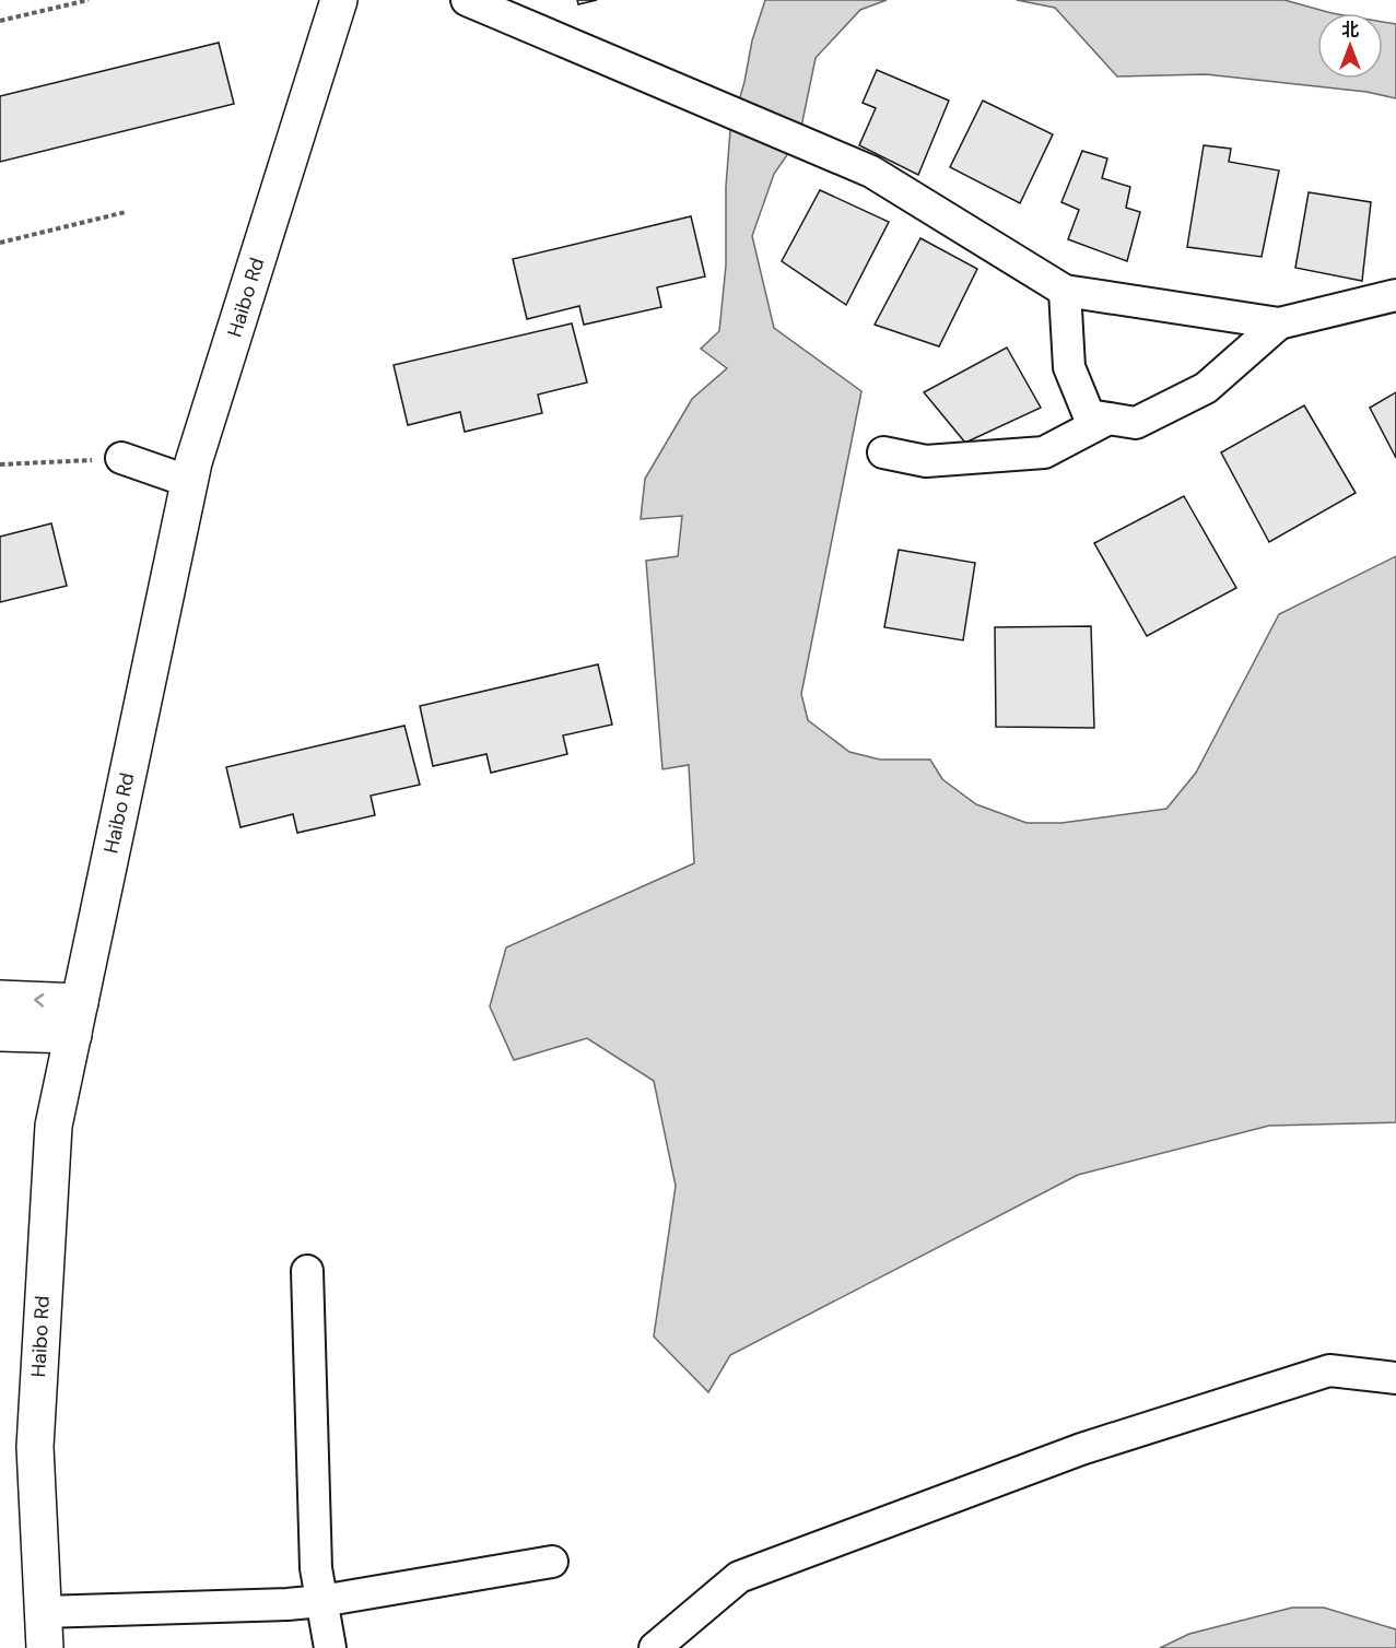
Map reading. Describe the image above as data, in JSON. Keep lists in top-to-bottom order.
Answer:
{
  "streets": {
    "street": ["Haibo Rd"]
  },
  "north": "top"
}
